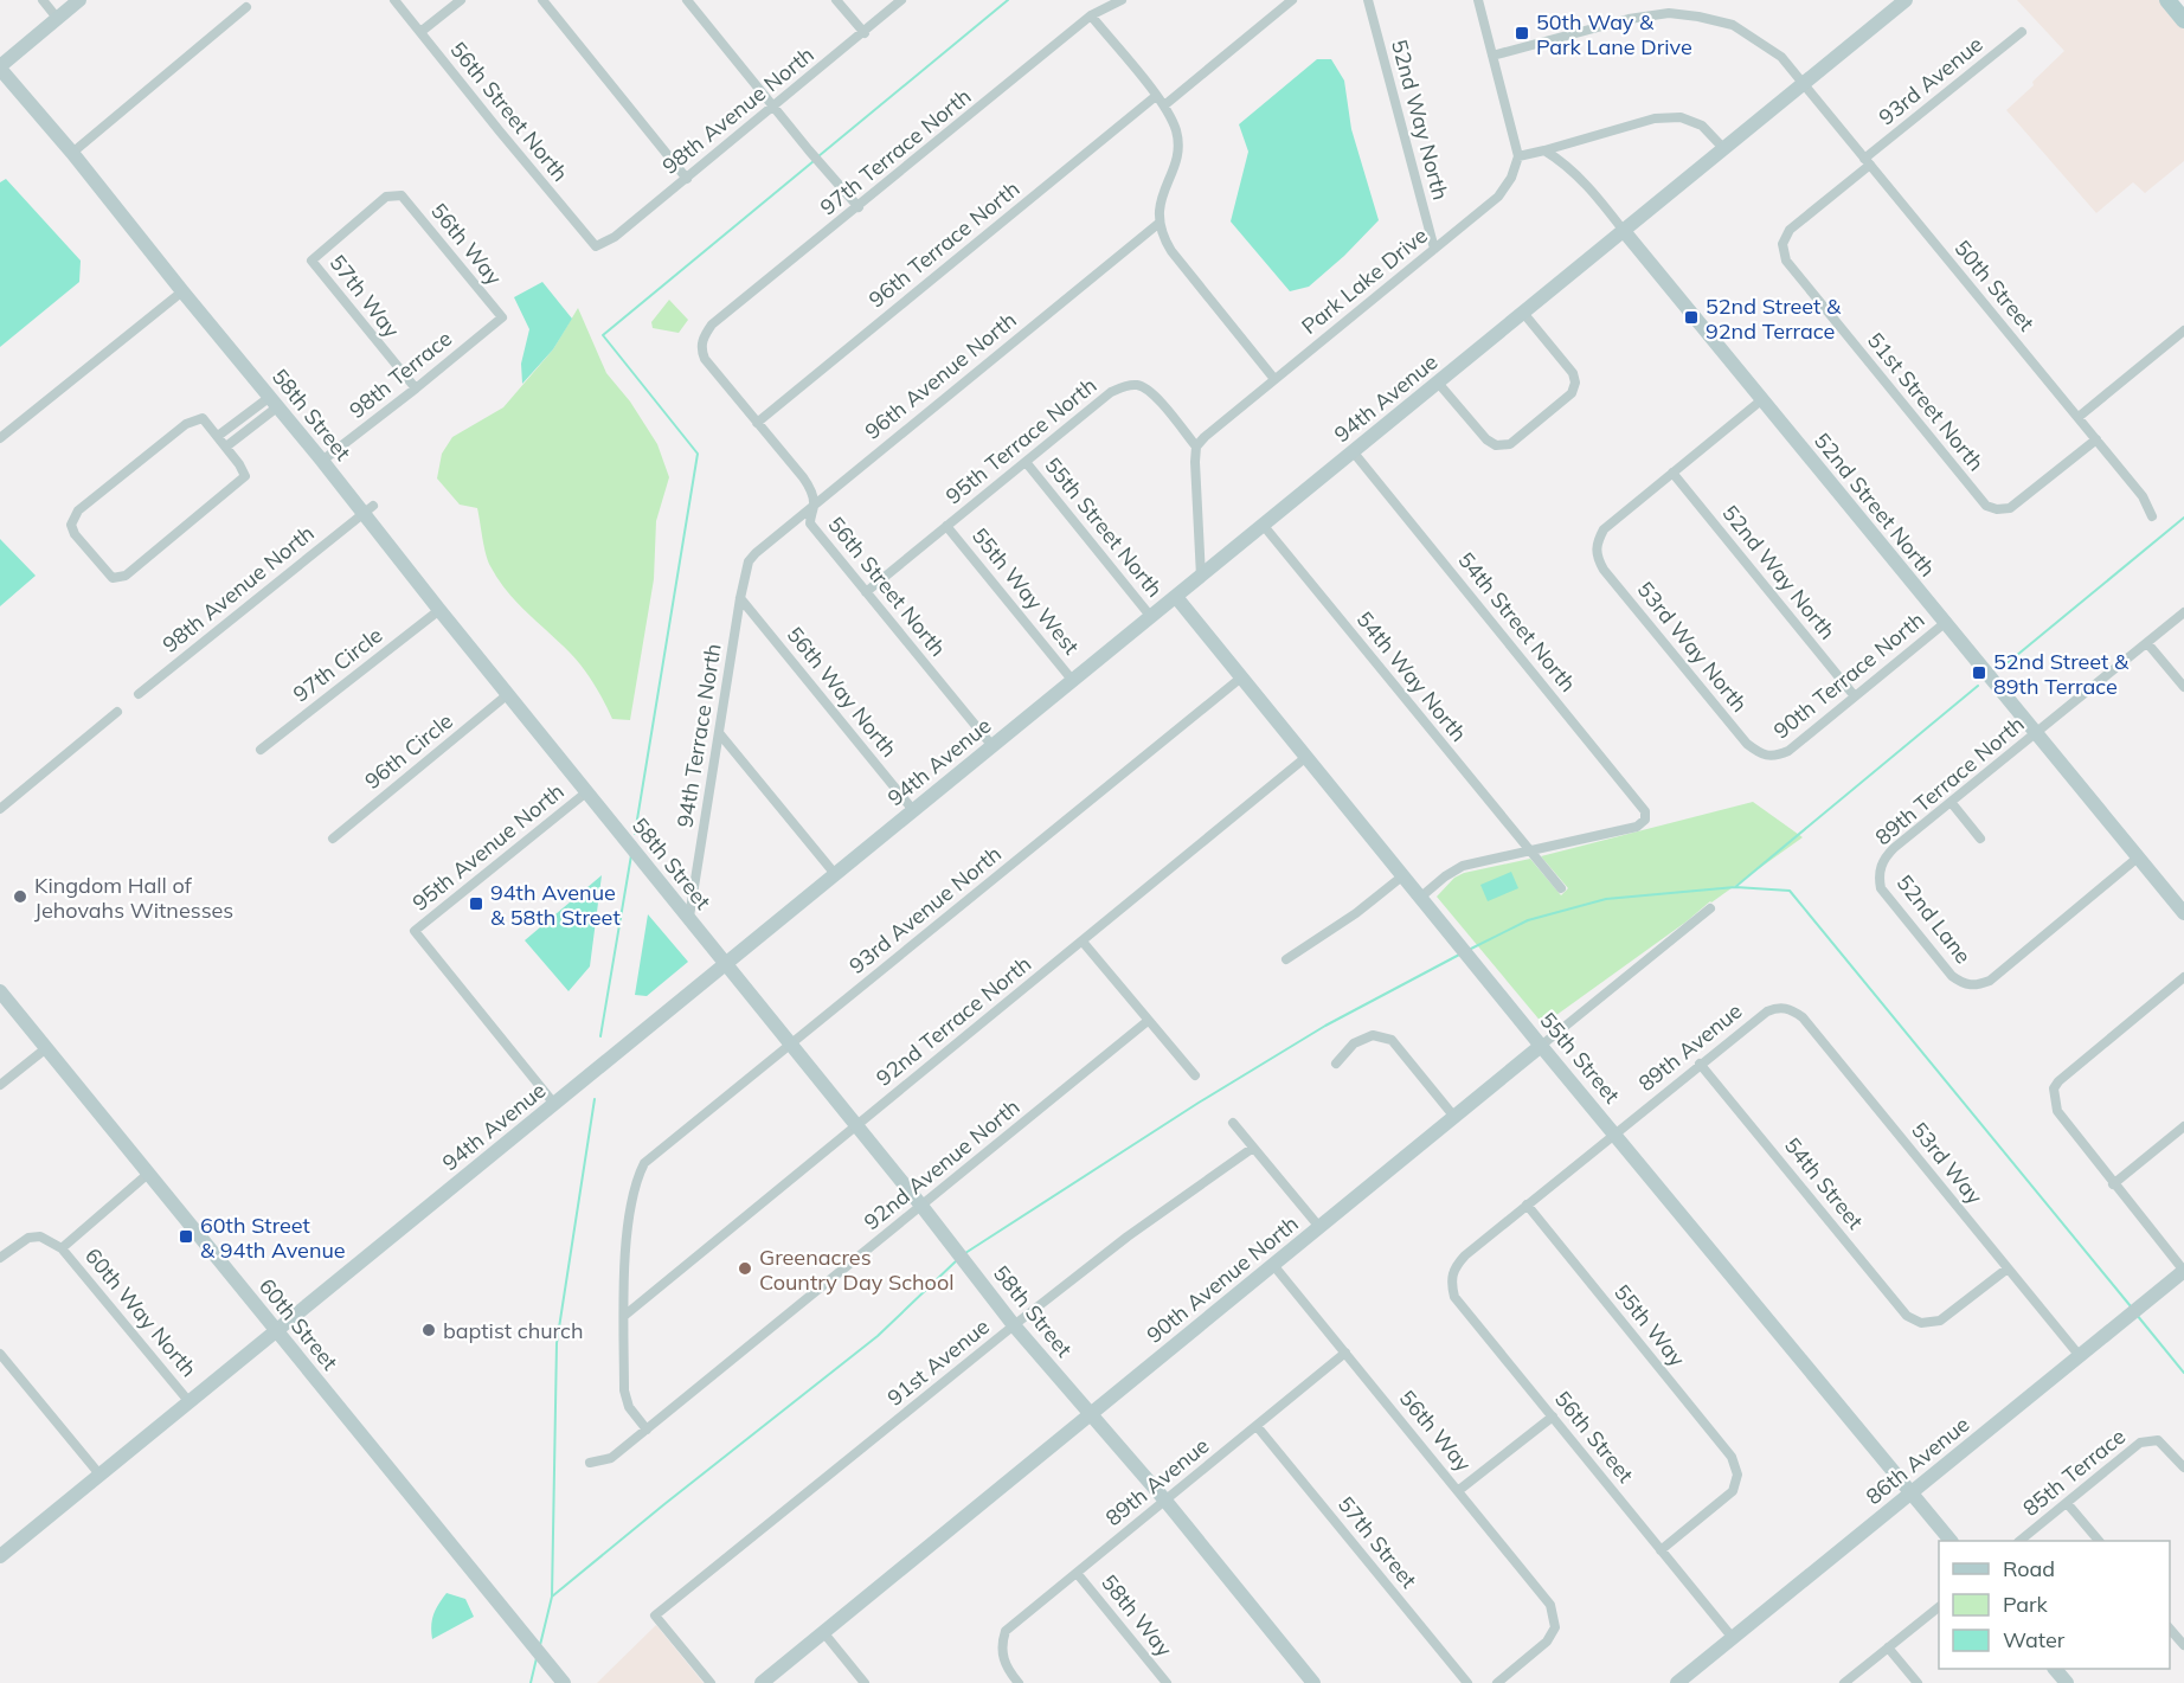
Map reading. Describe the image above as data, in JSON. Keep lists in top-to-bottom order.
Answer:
{
  "streets": {
    "street": [
      "93rd Avenue",
      "98th Avenue North",
      "56th Street North",
      "52nd Way North",
      "97th Terrace North",
      "56th Way",
      "96th Terrace North",
      "Park Lake Drive",
      "50th Street",
      "57th Way",
      "98th Terrace",
      "96th Avenue North",
      "94th Avenue",
      "51st Street North",
      "58th Street",
      "95th Terrace North",
      "52nd Street North",
      "55th Street North",
      "55th Way West",
      "54th Street North",
      "53rd Way North",
      "97th Circle",
      "90th Terrace North",
      "54th Way North",
      "56th Way North",
      "94th Terrace North",
      "96th Circle",
      "89th Terrace North",
      "95th Avenue North",
      "93rd Avenue North",
      "52nd Lane",
      "92nd Terrace North",
      "89th Avenue",
      "55th Street",
      "53rd Way",
      "92nd Avenue North",
      "54th Street",
      "90th Avenue North",
      "60th Way North",
      "60th Street",
      "55th Way",
      "91st Avenue",
      "56th Street",
      "86th Avenue",
      "85th Terrace",
      "57th Street",
      "58th Way"
    ]
  },
  "crossings": [
    ["93rd Avenue", "50th Street"],
    ["93rd Avenue", "51st Street North"],
    ["98th Avenue North", "56th Street North"],
    ["98th Avenue North", "58th Street"],
    ["56th Street North", "97th Terrace North"],
    ["56th Street North", "96th Terrace North"],
    ["56th Street North", "96th Avenue North"],
    ["56th Street North", "94th Avenue"],
    ["56th Street North", "95th Terrace North"],
    ["52nd Way North", "Park Lake Drive"],
    ["52nd Way North", "53rd Way North"],
    ["52nd Way North", "90th Terrace North"],
    ["56th Way", "57th Way"],
    ["56th Way", "98th Terrace"],
    ["56th Way", "89th Avenue"],
    ["56th Way", "90th Avenue North"],
    ["Park Lake Drive", "95th Terrace North"],
    ["50th Street", "94th Avenue"],
    ["50th Street", "51st Street North"],
    ["57th Way", "98th Terrace"],
    ["98th Terrace", "58th Street"],
    ["96th Avenue North", "94th Terrace North"],
    ["94th Avenue", "58th Street"],
    ["94th Avenue", "52nd Street North"],
    ["94th Avenue", "55th Street North"],
    ["94th Avenue", "55th Way West"],
    ["94th Avenue", "54th Street North"],
    ["94th Avenue", "54th Way North"],
    ["94th Avenue", "56th Way North"],
    ["94th Avenue", "95th Avenue North"],
    ["94th Avenue", "55th Street"],
    ["94th Avenue", "60th Way North"],
    ["94th Avenue", "60th Street"],
    ["58th Street", "97th Circle"],
    ["58th Street", "94th Terrace North"],
    ["58th Street", "96th Circle"],
    ["58th Street", "95th Avenue North"],
    ["58th Street", "93rd Avenue North"],
    ["58th Street", "92nd Terrace North"],
    ["58th Street", "89th Avenue"],
    ["58th Street", "92nd Avenue North"],
    ["58th Street", "90th Avenue North"],
    ["58th Street", "91st Avenue"],
    ["95th Terrace North", "55th Street North"],
    ["95th Terrace North", "55th Way West"],
    ["52nd Street North", "90th Terrace North"],
    ["52nd Street North", "89th Terrace North"],
    ["52nd Street North", "52nd Lane"],
    ["54th Street North", "54th Way North"],
    ["53rd Way North", "90th Terrace North"],
    ["56th Way North", "94th Terrace North"],
    ["89th Terrace North", "52nd Lane"],
    ["93rd Avenue North", "92nd Terrace North"],
    ["93rd Avenue North", "55th Street"],
    ["92nd Terrace North", "55th Street"],
    ["89th Avenue", "55th Street"],
    ["89th Avenue", "53rd Way"],
    ["89th Avenue", "54th Street"],
    ["89th Avenue", "55th Way"],
    ["89th Avenue", "56th Street"],
    ["89th Avenue", "57th Street"],
    ["89th Avenue", "58th Way"],
    ["55th Street", "90th Avenue North"],
    ["55th Street", "86th Avenue"],
    ["53rd Way", "54th Street"],
    ["53rd Way", "86th Avenue"],
    ["55th Way", "56th Street"],
    ["56th Street", "86th Avenue"]
  ],
  "places": {
    "transit": [
      "50th Way & Park Lane Drive",
      "52nd Street & 92nd Terrace",
      "52nd Street & 89th Terrace",
      "94th Avenue & 58th Street",
      "60th Street & 94th Avenue"
    ],
    "other": ["Kingdom Hall of Jehovahs Witnesses", "Greenacres Country Day School", "baptist church"]
  },
  "legend": ["Road", "Park", "Water"]
}
